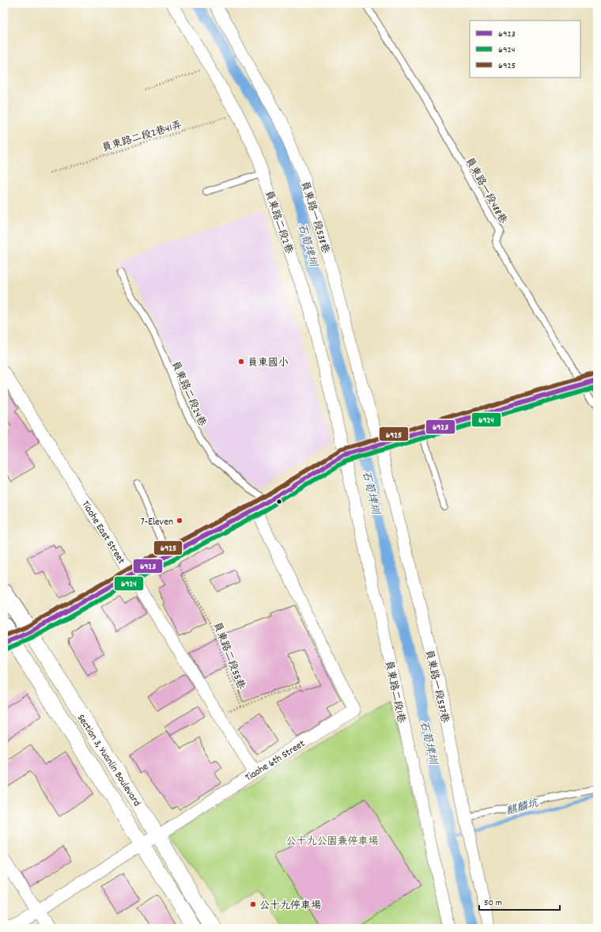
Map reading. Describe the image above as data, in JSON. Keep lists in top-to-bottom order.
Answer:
{
  "streets": {
    "main road": ["Section 3, Yuanlin Boulevard"],
    "street": [
      "員東路一段538巷",
      "員東路二段2巷",
      "Tiaohe East Street",
      "員東路一段537巷",
      "員東路二段1巷",
      "Tiaohe 6th Street"
    ],
    "lane": ["員東路一段488巷", "員東路二段24巷"],
    "path": ["員東路二段2巷41弄", "員東路二段55巷"]
  },
  "crossings": [
    ["員東路二段2巷41弄", "員東路二段2巷"],
    ["員東路一段538巷", "員東路一段537巷"],
    ["員東路二段2巷", "員東路二段1巷"],
    ["員東路二段24巷", "Tiaohe 6th Street"],
    ["Tiaohe East Street", "Tiaohe 6th Street"],
    ["Section 3, Yuanlin Boulevard", "Tiaohe 6th Street"]
  ],
  "water": ["石筍埤圳", "麒麟坑"],
  "parks": ["公十九公園兼停車場"],
  "places": ["員東國小", "7-Eleven", "公十九停車場"],
  "lines": ["transit line 6925", "transit line 6923", "transit line 6924"],
  "legend": ["6923", "6924", "6925"],
  "scale_bar": "50 m"
}
